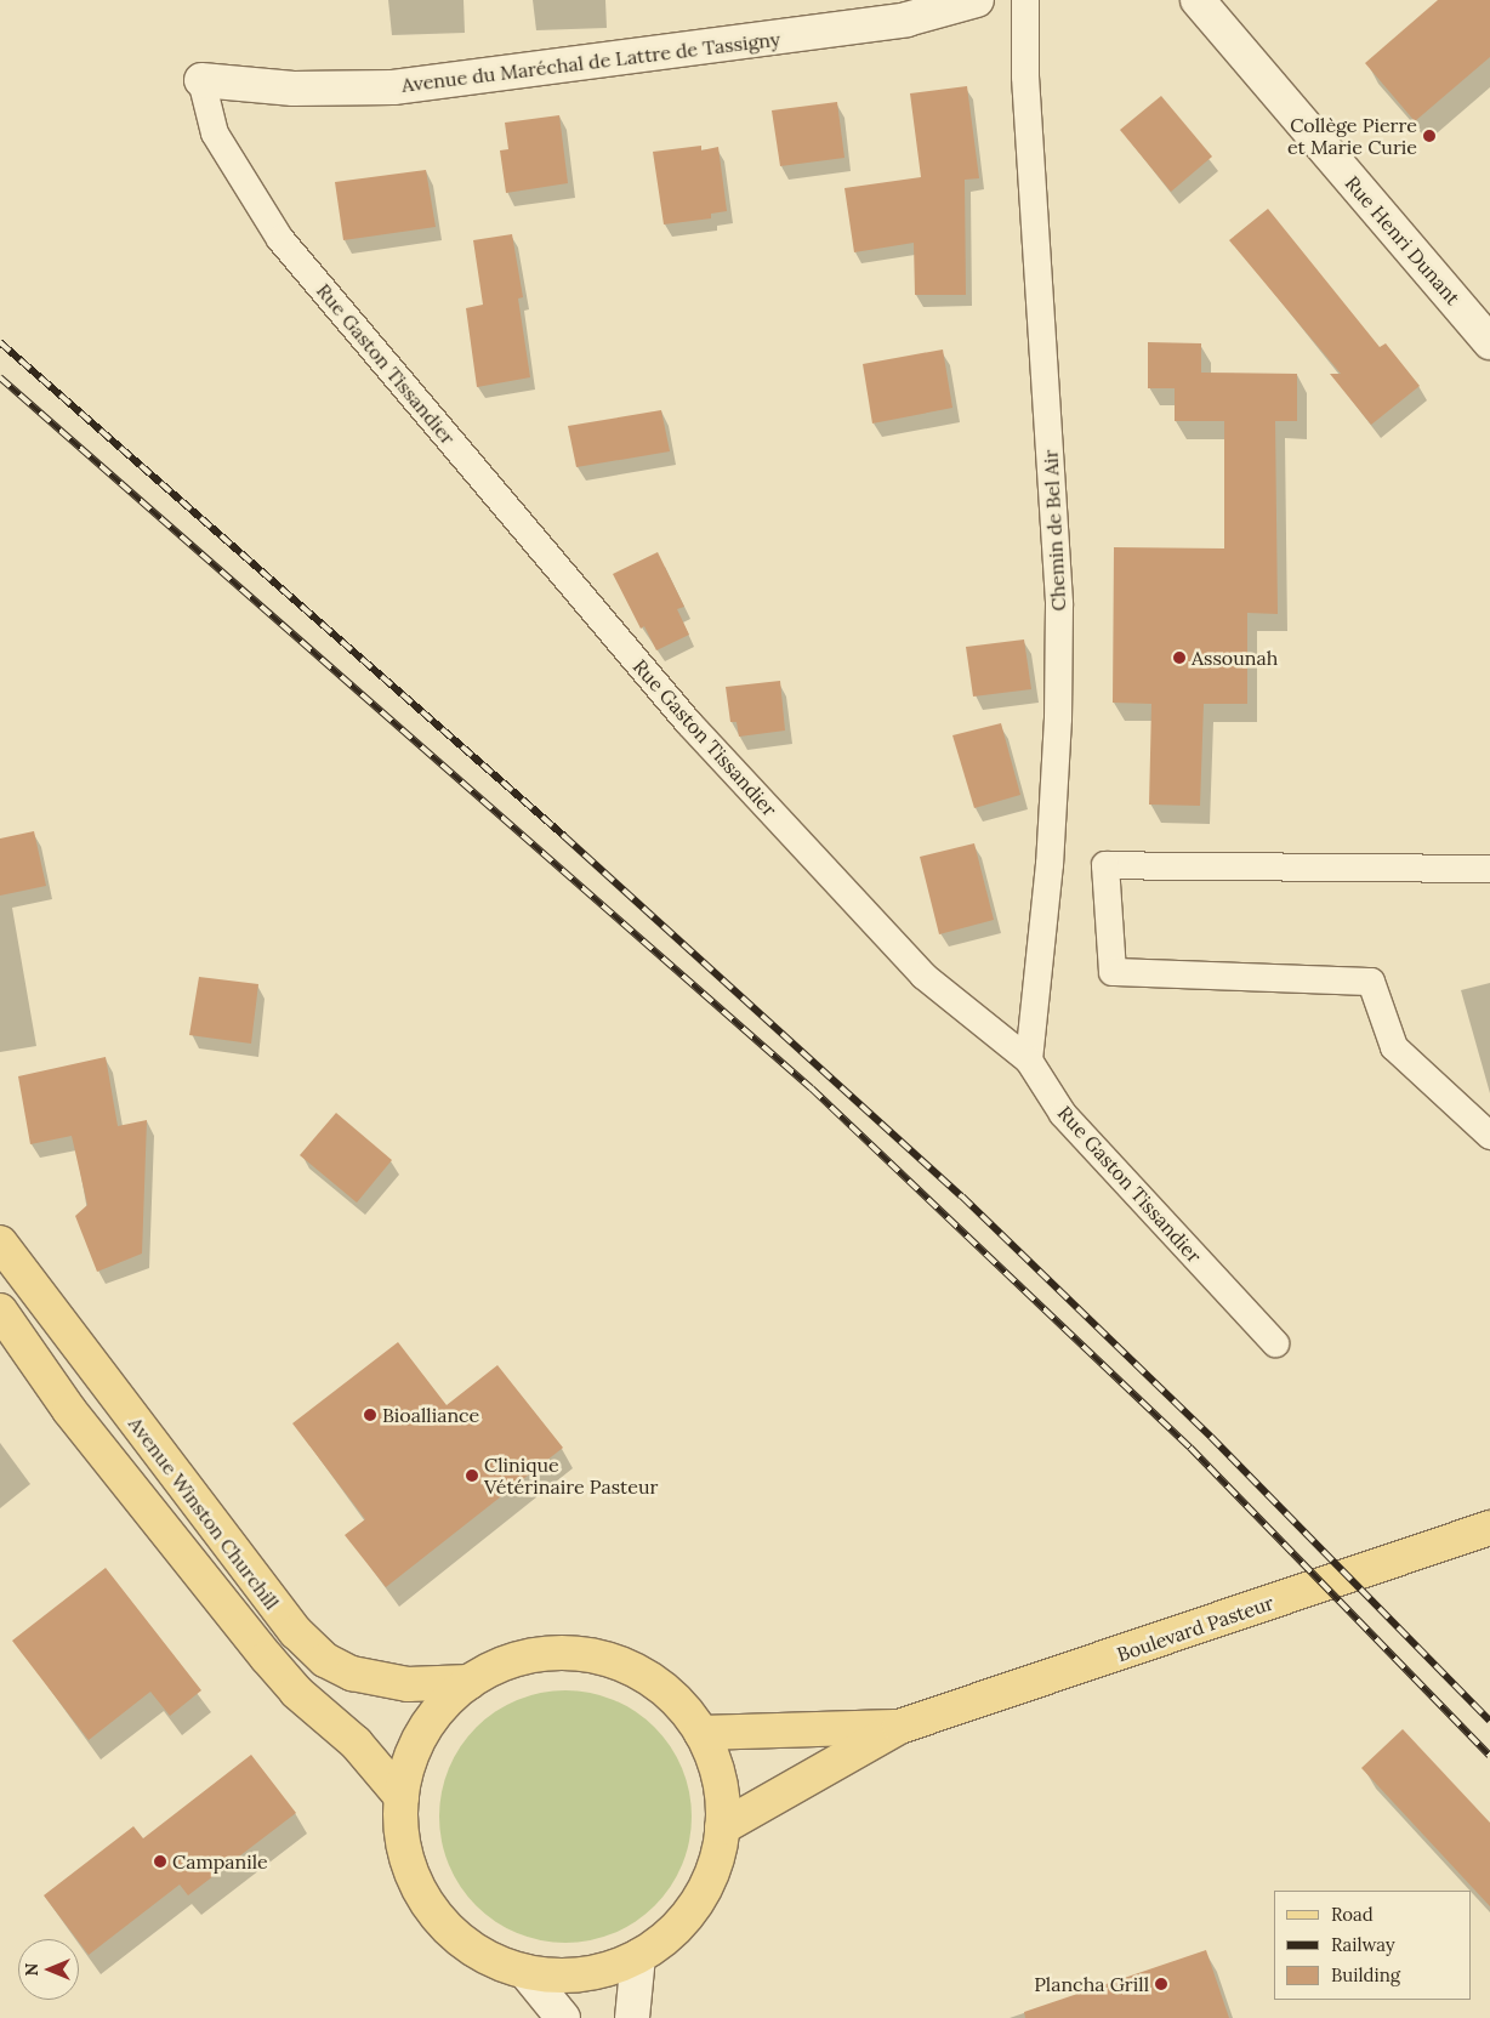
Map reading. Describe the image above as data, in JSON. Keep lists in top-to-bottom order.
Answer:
{
  "streets": {
    "main road": ["Avenue Winston Churchill", "Boulevard Pasteur"],
    "street": ["Avenue du Maréchal de Lattre de Tassigny", "Rue Henri Dunant"],
    "lane": ["Rue Gaston Tissandier", "Chemin de Bel Air"]
  },
  "crossings": [
    ["Avenue du Maréchal de Lattre de Tassigny", "Rue Gaston Tissandier"],
    ["Rue Gaston Tissandier", "Chemin de Bel Air"]
  ],
  "places": [
    "Collège Pierre et Marie Curie",
    "Assounah",
    "Bioalliance",
    "Clinique Vétérinaire Pasteur",
    "Campanile",
    "Plancha Grill"
  ],
  "legend": ["Road", "Railway", "Building"],
  "north": "left"
}
